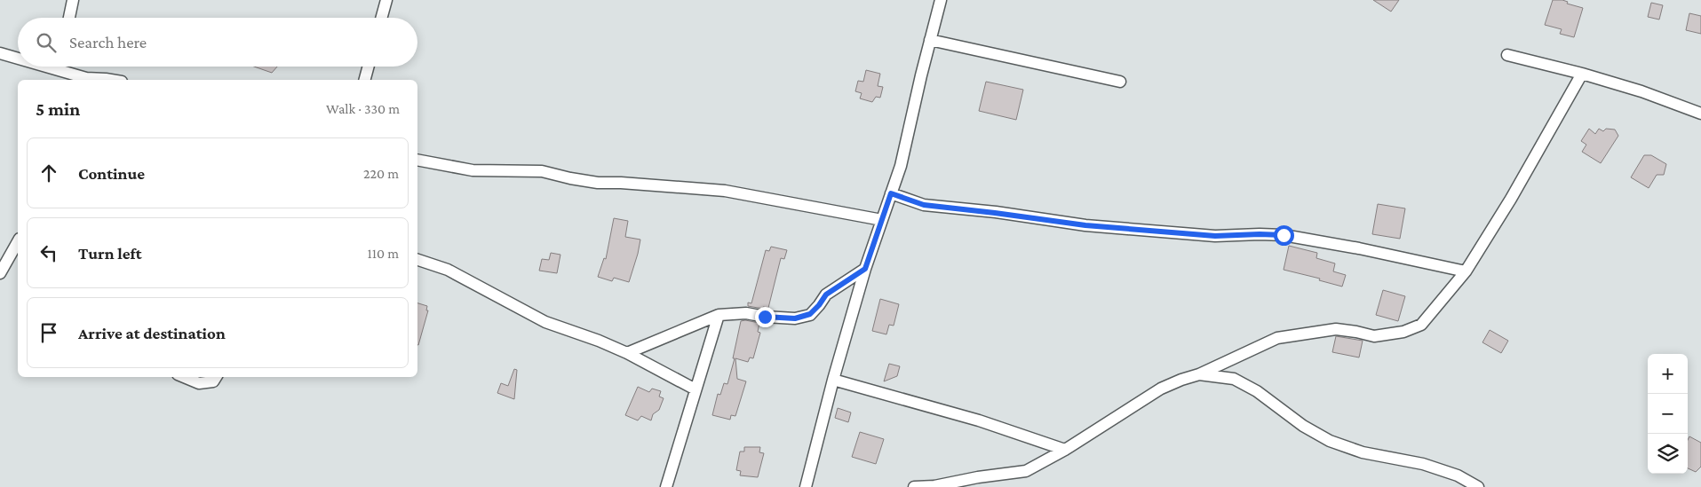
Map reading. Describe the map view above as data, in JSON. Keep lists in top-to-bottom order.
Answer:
{
  "page": {
    "search": "Search here",
    "heading": ["5 min", "Walk · 330 m"],
    "list": [
      ["Continue", "220 m"],
      ["Turn left", "110 m"],
      "Arrive at destination"
    ],
    "map_buttons": ["+", "−"]
  }
}
